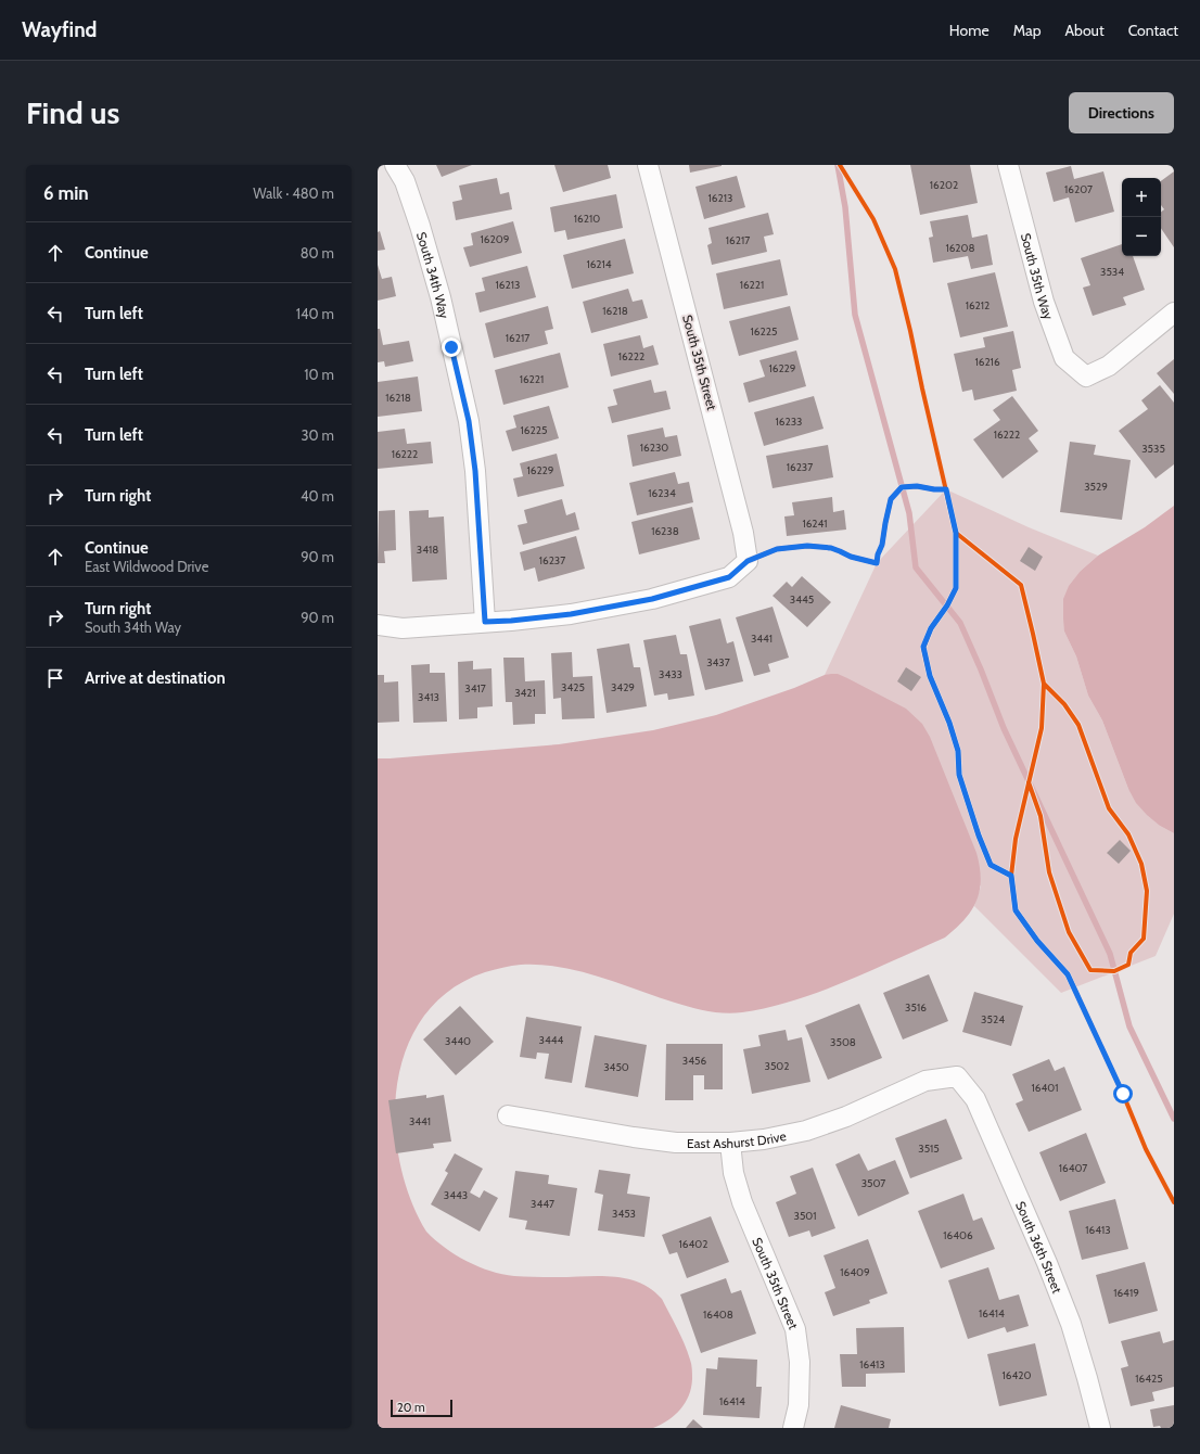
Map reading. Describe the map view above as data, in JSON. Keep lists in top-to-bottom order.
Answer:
{
  "streets": {
    "street": [
      "South 34th Way",
      "South 35th Way",
      "South 35th Street",
      "East Ashurst Drive",
      "South 36th Street"
    ]
  },
  "crossings": [
    ["South 34th Way", "South 35th Street"],
    ["South 35th Street", "East Ashurst Drive"],
    ["East Ashurst Drive", "South 36th Street"]
  ],
  "house_numbers": [
    "16202",
    "16207",
    "16213",
    "16210",
    "16209",
    "16217",
    "16208",
    "16214",
    "3534",
    "16213",
    "16221",
    "16212",
    "16218",
    "16225",
    "16217",
    "16222",
    "16216",
    "16229",
    "16221",
    "16218",
    "16233",
    "16225",
    "16222",
    "16230",
    "3535",
    "16222",
    "16237",
    "16229",
    "3529",
    "16234",
    "16241",
    "16238",
    "3418",
    "16237",
    "3445",
    "3441",
    "3437",
    "3433",
    "3425",
    "3429",
    "3417",
    "3421",
    "3413",
    "3516",
    "3524",
    "3444",
    "3440",
    "3508",
    "3456",
    "3502",
    "3450",
    "16401",
    "3441",
    "3515",
    "16407",
    "3507",
    "3443",
    "3447",
    "3453",
    "3501",
    "16413",
    "16406",
    "16402",
    "16409",
    "16419",
    "16414",
    "16408",
    "16413",
    "16420",
    "16425",
    "16414"
  ],
  "scale_bar": "20 m",
  "page": {
    "header": "Wayfind",
    "nav": [
      "Home",
      "Map",
      "About",
      "Contact"
    ],
    "buttons": "Directions",
    "title": "Find us",
    "heading": ["6 min", "Walk · 480 m"],
    "map_buttons": ["+", "−"],
    "list": [
      ["Continue", "80 m"],
      ["Turn left", "140 m"],
      ["Turn left", "10 m"],
      ["Turn left", "30 m"],
      ["Turn right", "40 m"],
      ["Continue", "East Wildwood Drive", "90 m"],
      ["Turn right", "South 34th Way", "90 m"],
      "Arrive at destination"
    ],
    "scale": "20 m"
  }
}
